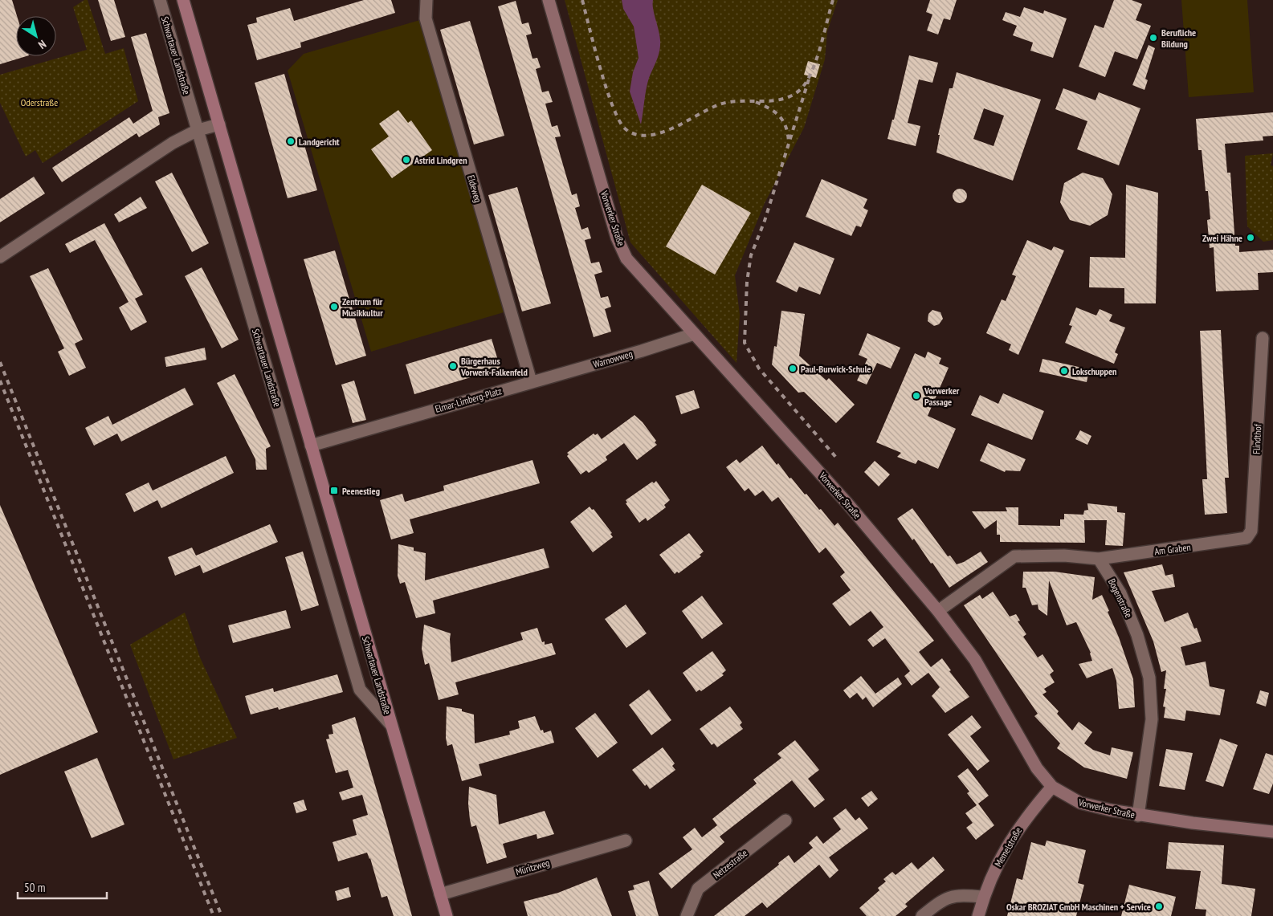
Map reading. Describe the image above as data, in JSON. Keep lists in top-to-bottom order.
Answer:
{
  "streets": {
    "main road": ["Schwartauer Landstraße"],
    "street": [
      "Eldeweg",
      "Vorwerker Straße",
      "Warnowweg",
      "Elmar-Limberg-Platz",
      "Flindthof",
      "Am Graben",
      "Bogenstraße",
      "Memelstraße",
      "Netzestraße",
      "Müritzweg"
    ]
  },
  "crossings": [
    ["Schwartauer Landstraße", "Elmar-Limberg-Platz"],
    ["Schwartauer Landstraße", "Müritzweg"],
    ["Eldeweg", "Warnowweg"],
    ["Eldeweg", "Elmar-Limberg-Platz"],
    ["Vorwerker Straße", "Warnowweg"],
    ["Vorwerker Straße", "Bogenstraße"],
    ["Vorwerker Straße", "Memelstraße"],
    ["Warnowweg", "Elmar-Limberg-Platz"],
    ["Flindthof", "Am Graben"],
    ["Am Graben", "Bogenstraße"]
  ],
  "parks": ["Oderstraße"],
  "places": {
    "other": [
      "Berufliche Bildung",
      "Landgericht",
      "Astrid Lindgren",
      "Zwei Hähne",
      "Zentrum für Musikkultur",
      "Bürgerhaus Vorwerk-Falkenfeld",
      "Paul-Burwick-Schule",
      "Lokschuppen",
      "Vorwerker Passage",
      "Oskar BROZIAT GmbH Maschinen + Service"
    ],
    "transit": ["Peenestieg"]
  },
  "scale_bar": "50 m",
  "north": "bottom right"
}
